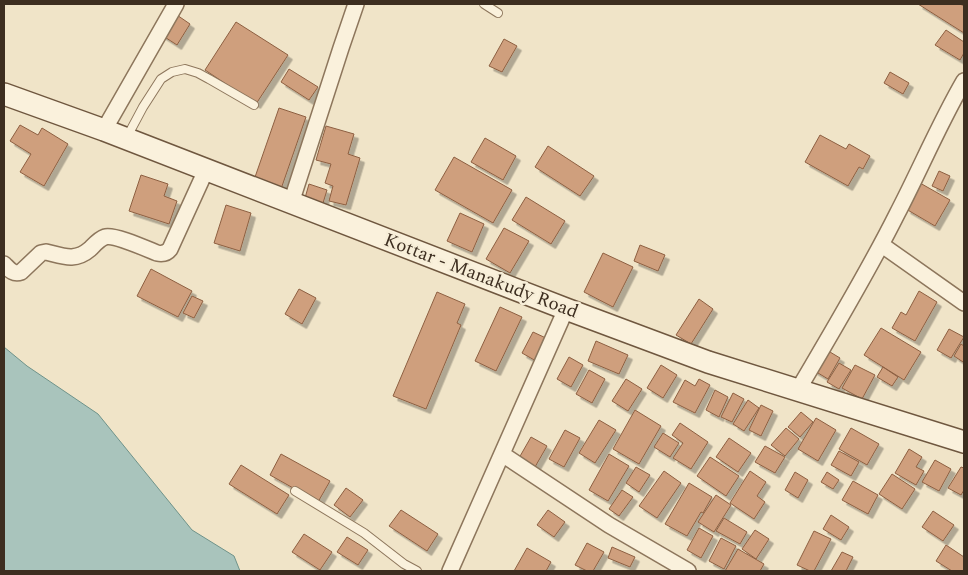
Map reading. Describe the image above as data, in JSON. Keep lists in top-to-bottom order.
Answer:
{
  "streets": {
    "main road": ["Kottar - Manakudy Road"]
  }
}
